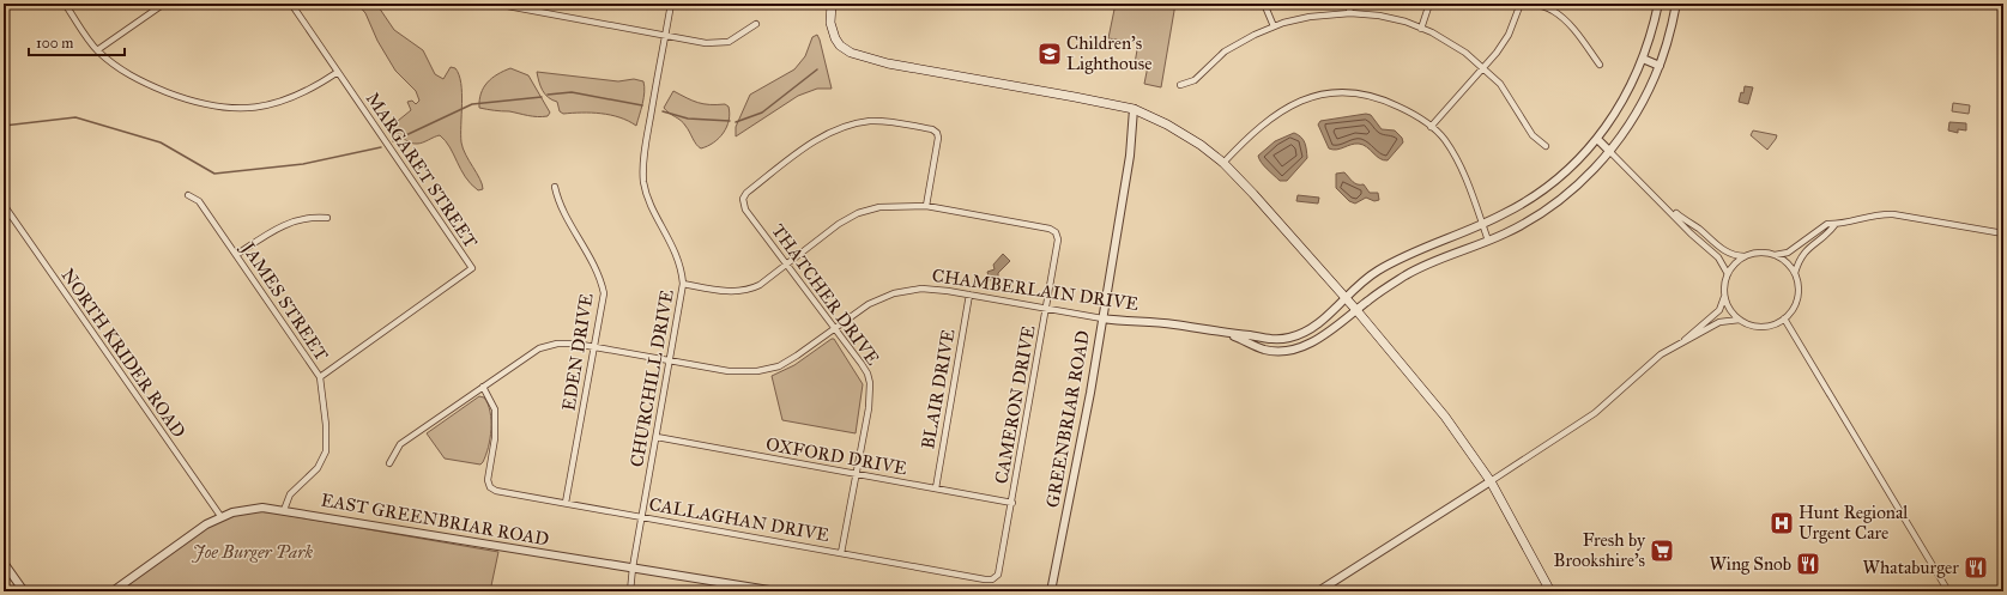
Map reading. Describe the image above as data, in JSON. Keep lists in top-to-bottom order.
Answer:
{
  "streets": {
    "street": [
      "MARGARET STREET",
      "CHAMBERLAIN DRIVE",
      "THATCHER DRIVE",
      "JAMES STREET",
      "EDEN DRIVE",
      "NORTH KRIDER ROAD",
      "CHURCHILL DRIVE",
      "BLAIR DRIVE",
      "CAMERON DRIVE",
      "GREENBRIAR ROAD",
      "OXFORD DRIVE",
      "EAST GREENBRIAR ROAD",
      "CALLAGHAN DRIVE"
    ]
  },
  "crossings": [
    ["MARGARET STREET", "JAMES STREET"],
    ["CHAMBERLAIN DRIVE", "THATCHER DRIVE"],
    ["CHAMBERLAIN DRIVE", "EDEN DRIVE"],
    ["CHAMBERLAIN DRIVE", "CHURCHILL DRIVE"],
    ["CHAMBERLAIN DRIVE", "BLAIR DRIVE"],
    ["CHAMBERLAIN DRIVE", "CAMERON DRIVE"],
    ["CHAMBERLAIN DRIVE", "GREENBRIAR ROAD"],
    ["CHAMBERLAIN DRIVE", "CALLAGHAN DRIVE"],
    ["THATCHER DRIVE", "CAMERON DRIVE"],
    ["THATCHER DRIVE", "OXFORD DRIVE"],
    ["THATCHER DRIVE", "CALLAGHAN DRIVE"],
    ["JAMES STREET", "EAST GREENBRIAR ROAD"],
    ["EDEN DRIVE", "CALLAGHAN DRIVE"],
    ["NORTH KRIDER ROAD", "EAST GREENBRIAR ROAD"],
    ["CHURCHILL DRIVE", "OXFORD DRIVE"],
    ["CHURCHILL DRIVE", "EAST GREENBRIAR ROAD"],
    ["CHURCHILL DRIVE", "CALLAGHAN DRIVE"],
    ["BLAIR DRIVE", "OXFORD DRIVE"],
    ["CAMERON DRIVE", "OXFORD DRIVE"],
    ["CAMERON DRIVE", "CALLAGHAN DRIVE"]
  ],
  "parks": ["Joe Burger Park"],
  "places": {
    "school or university": ["Children’s Lighthouse"],
    "hospital": ["Hunt Regional Urgent Care"],
    "supermarket": ["Fresh by Brookshire's"],
    "restaurant": ["Wing Snob", "Whataburger"]
  },
  "scale_bar": "100 m"
}
